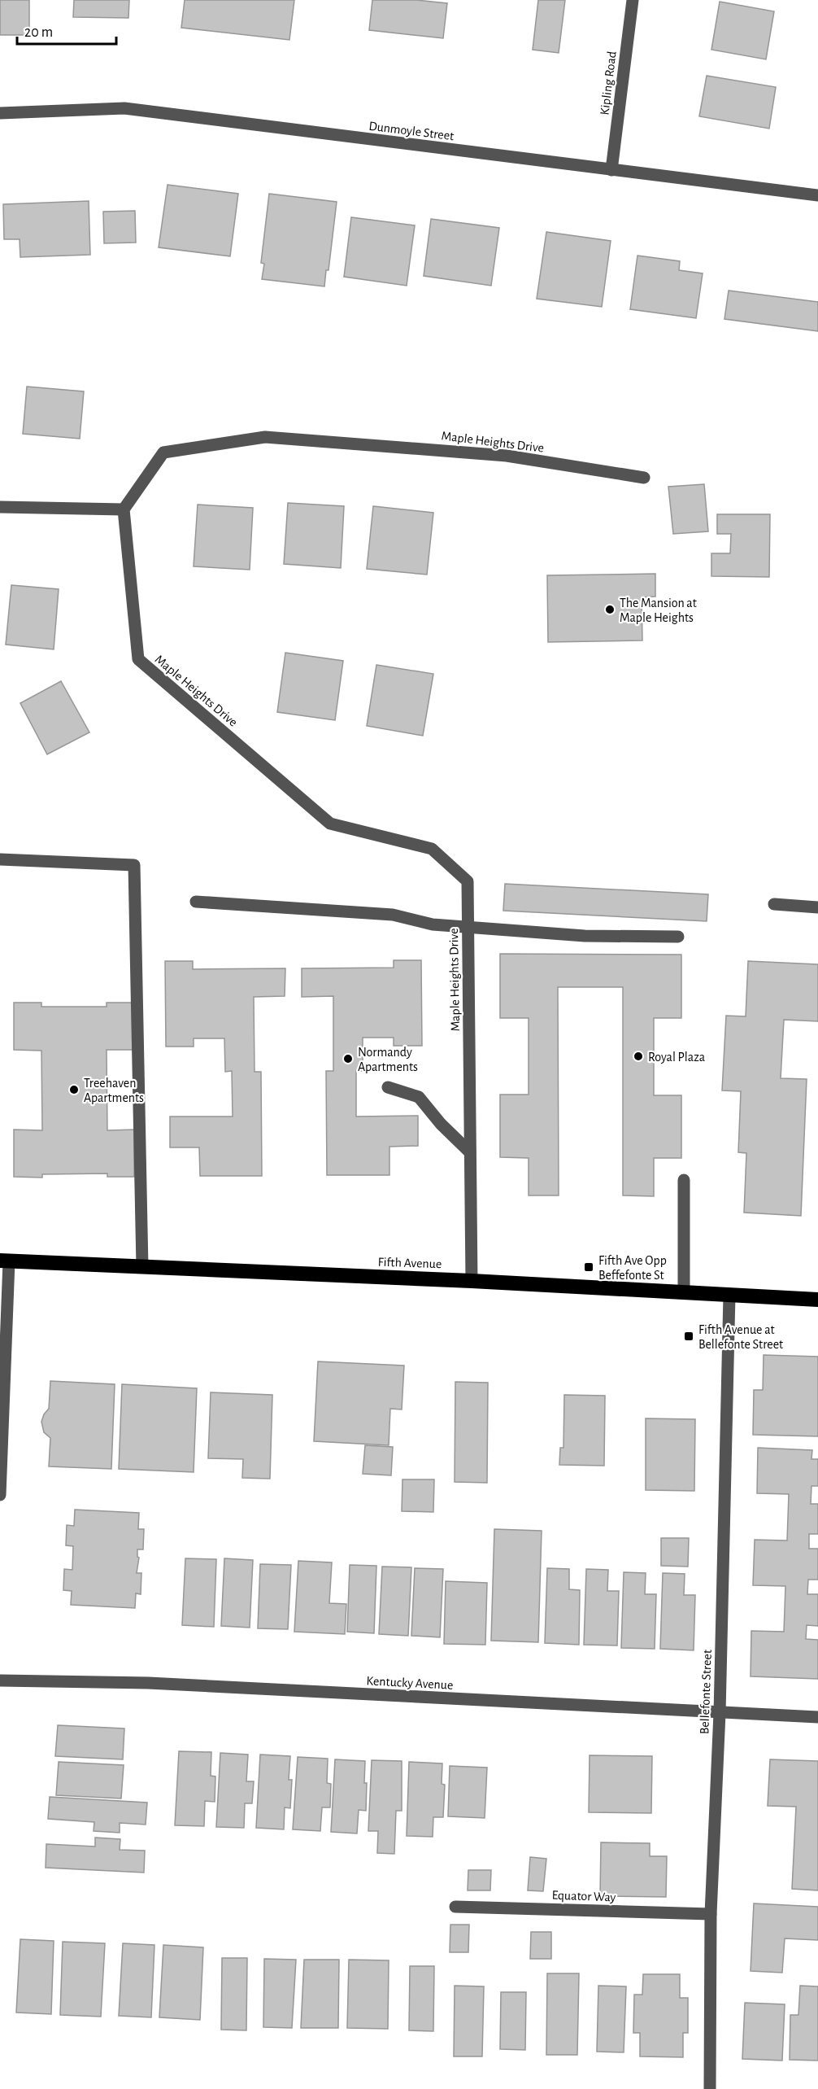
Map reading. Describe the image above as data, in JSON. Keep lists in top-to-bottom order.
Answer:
{
  "streets": {
    "highway": ["Fifth Avenue"],
    "street": [
      "Kipling Road",
      "Dunmoyle Street",
      "Maple Heights Drive",
      "Kentucky Avenue",
      "Bellefonte Street",
      "Equator Way"
    ]
  },
  "crossings": [
    ["Kipling Road", "Dunmoyle Street"],
    ["Maple Heights Drive", "Fifth Avenue"],
    ["Fifth Avenue", "Bellefonte Street"],
    ["Kentucky Avenue", "Bellefonte Street"],
    ["Bellefonte Street", "Equator Way"]
  ],
  "places": {
    "other": [
      "The Mansion at Maple Heights",
      "Royal Plaza",
      "Normandy Apartments",
      "Treehaven Apartments"
    ],
    "transit": ["Fifth Ave Opp Beffefonte St", "Fifth Avenue at Bellefonte Street"]
  },
  "scale_bar": "20 m"
}
